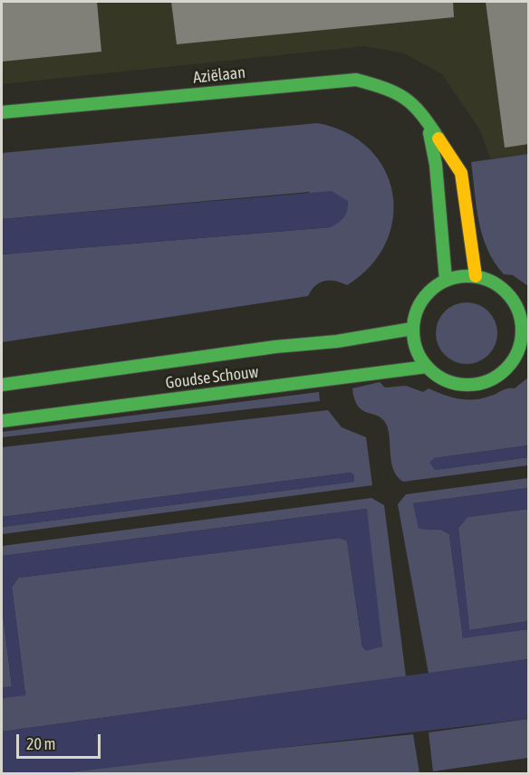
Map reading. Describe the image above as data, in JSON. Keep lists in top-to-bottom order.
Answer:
{
  "streets": {
    "main road": ["Aziëlaan", "Goudse Schouw"]
  },
  "crossings": [
    ["Aziëlaan", "Goudse Schouw"]
  ],
  "scale_bar": "20 m"
}
